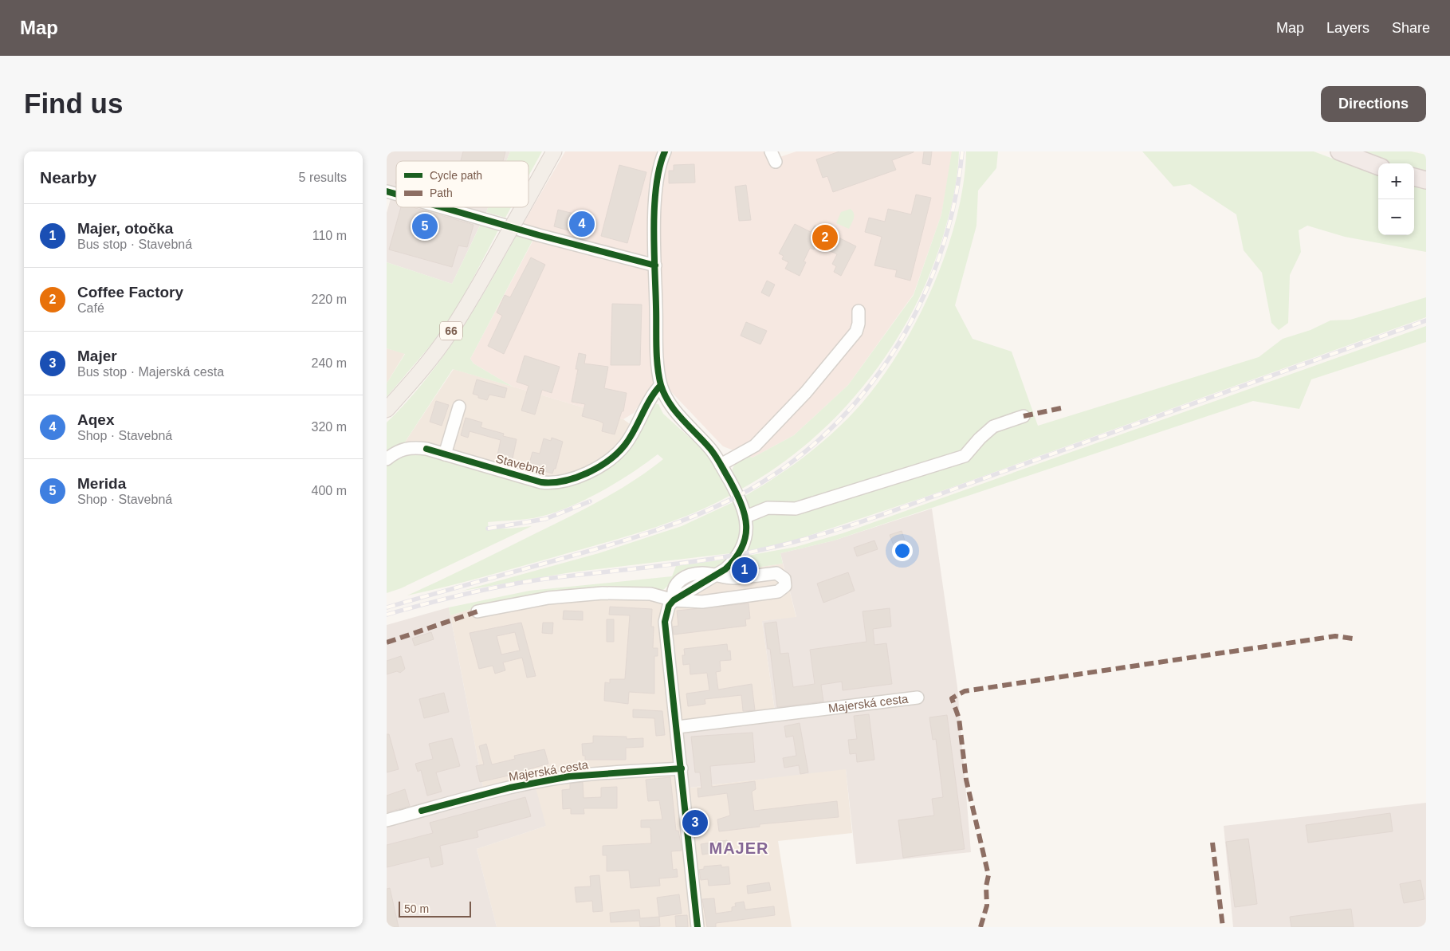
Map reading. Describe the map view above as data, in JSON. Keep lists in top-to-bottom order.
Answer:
{
  "streets": {
    "main road": ["66"],
    "street": ["Stavebná", "Majerská cesta"]
  },
  "districts": ["MAJER"],
  "legend": ["Cycle path", "Path"],
  "scale_bar": "50 m",
  "page": {
    "header": "Map",
    "nav": ["Map", "Layers", "Share"],
    "buttons": "Directions",
    "title": "Find us",
    "heading": ["Nearby", "5 results"],
    "map_buttons": ["+", "−"],
    "list": [
      {
        "mark": "1",
        "name": "Majer, otočka",
        "note": "Bus stop · Stavebná",
        "value": "110 m"
      },
      {
        "mark": "2",
        "name": "Coffee Factory",
        "note": "Café",
        "value": "220 m"
      },
      {
        "mark": "3",
        "name": "Majer",
        "note": "Bus stop · Majerská cesta",
        "value": "240 m"
      },
      {
        "mark": "4",
        "name": "Aqex",
        "note": "Shop · Stavebná",
        "value": "320 m"
      },
      {
        "mark": "5",
        "name": "Merida",
        "note": "Shop · Stavebná",
        "value": "400 m"
      }
    ],
    "pins": [
      "4",
      "5",
      "2",
      "1",
      "3"
    ],
    "scale": "50 m"
  }
}
